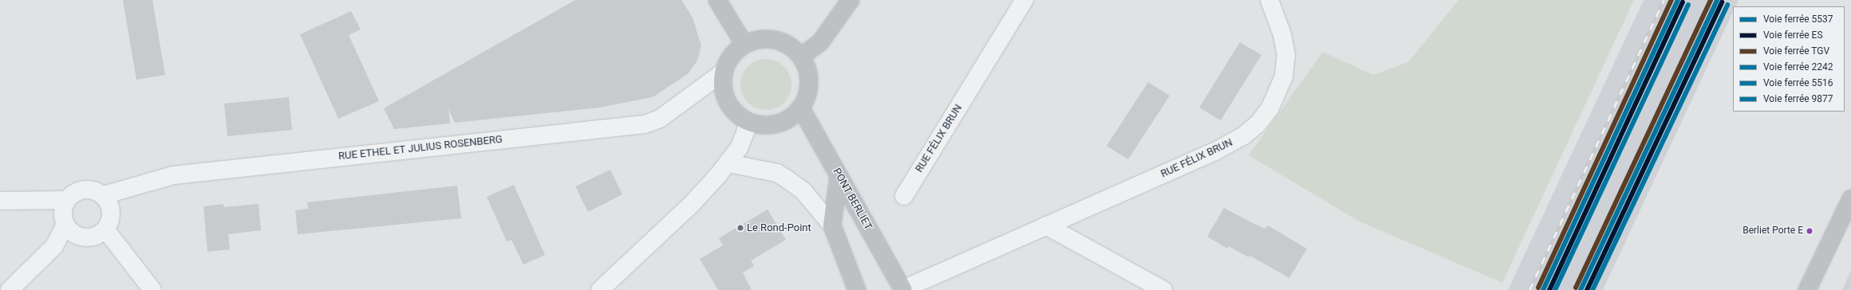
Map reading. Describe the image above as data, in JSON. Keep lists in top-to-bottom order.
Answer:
{
  "streets": {
    "street": ["RUE FÉLIX BRUN", "RUE ETHEL ET JULIUS ROSENBERG", "PONT BERLIET"]
  },
  "crossings": [
    ["RUE FÉLIX BRUN", "PONT BERLIET"],
    ["RUE ETHEL ET JULIUS ROSENBERG", "PONT BERLIET"]
  ],
  "places": ["Le Rond-Point", "Berliet Porte E"],
  "lines": [
    "rail line 5537",
    "rail line TGV",
    "rail line 2242",
    "rail line ES",
    "rail line 5516",
    "rail line 9877"
  ],
  "legend": [
    "Voie ferrée 5537",
    "Voie ferrée ES",
    "Voie ferrée TGV",
    "Voie ferrée 2242",
    "Voie ferrée 5516",
    "Voie ferrée 9877"
  ]
}
